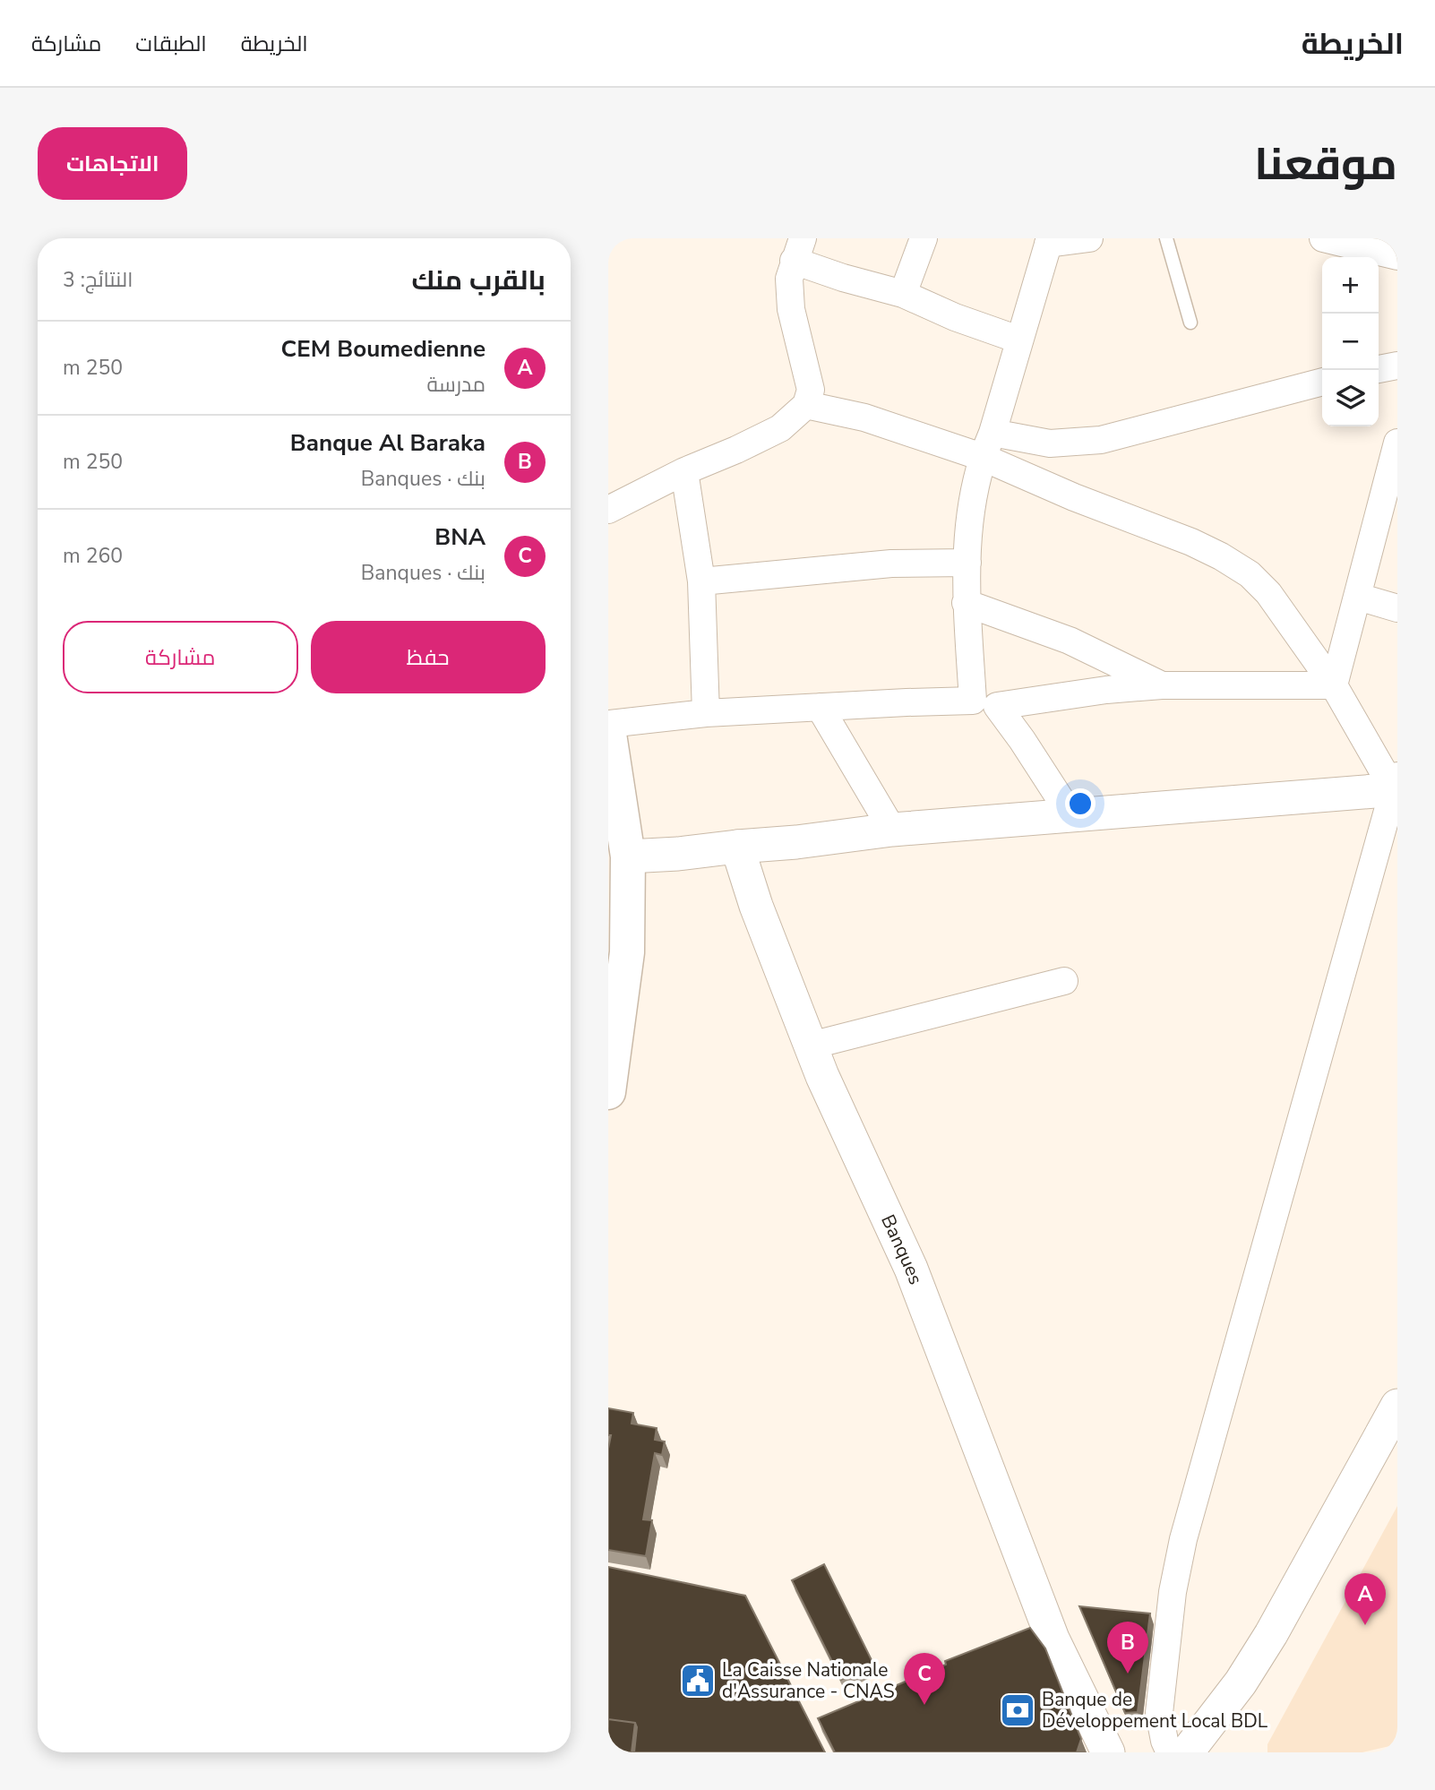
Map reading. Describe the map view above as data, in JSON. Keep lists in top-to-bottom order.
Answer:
{
  "streets": {
    "street": ["Banques"]
  },
  "places": {
    "public building": ["La Caisse Nationale d'Assurance - CNAS"],
    "bank": ["Banque de Développement Local BDL"]
  },
  "page": {
    "header": "الخريطة",
    "nav": ["الخريطة", "الطبقات", "مشاركة"],
    "title": "موقعنا",
    "buttons": [
      "الاتجاهات",
      ["حفظ", "مشاركة"]
    ],
    "heading": ["بالقرب منك", "النتائج: 3"],
    "map_buttons": ["+", "−"],
    "list": [
      {
        "mark": "A",
        "name": "CEM Boumedienne",
        "note": "مدرسة",
        "value": "250 m"
      },
      {
        "mark": "B",
        "name": "Banque Al Baraka",
        "note": "بنك · Banques",
        "value": "250 m"
      },
      {
        "mark": "C",
        "name": "BNA",
        "note": "بنك · Banques",
        "value": "260 m"
      }
    ],
    "pins": ["A", "B", "C"]
  }
}
